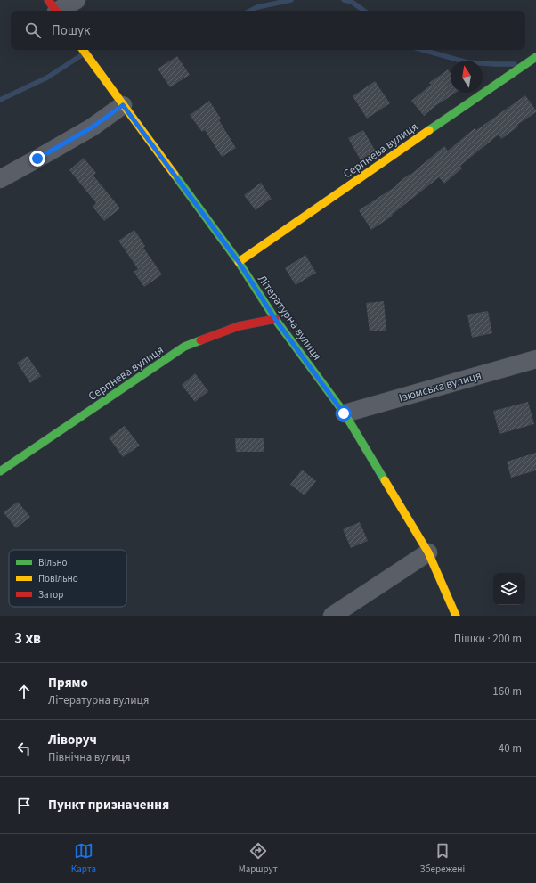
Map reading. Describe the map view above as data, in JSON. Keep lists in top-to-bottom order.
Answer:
{
  "streets": {
    "street": ["Серпнева вулиця", "Літературна вулиця", "Ізюмська вулиця"]
  },
  "crossings": [
    ["Серпнева вулиця", "Літературна вулиця"],
    ["Літературна вулиця", "Ізюмська вулиця"]
  ],
  "legend": ["Вільно", "Повільно", "Затор"],
  "north": "top",
  "page": {
    "search": "Пошук",
    "heading": ["3 хв", "Пішки · 200 m"],
    "list": [
      ["Прямо", "Літературна вулиця", "160 m"],
      ["Ліворуч", "Північна вулиця", "40 m"],
      "Пункт призначення"
    ],
    "nav": ["Карта", "Маршрут", "Збережені"]
  }
}
